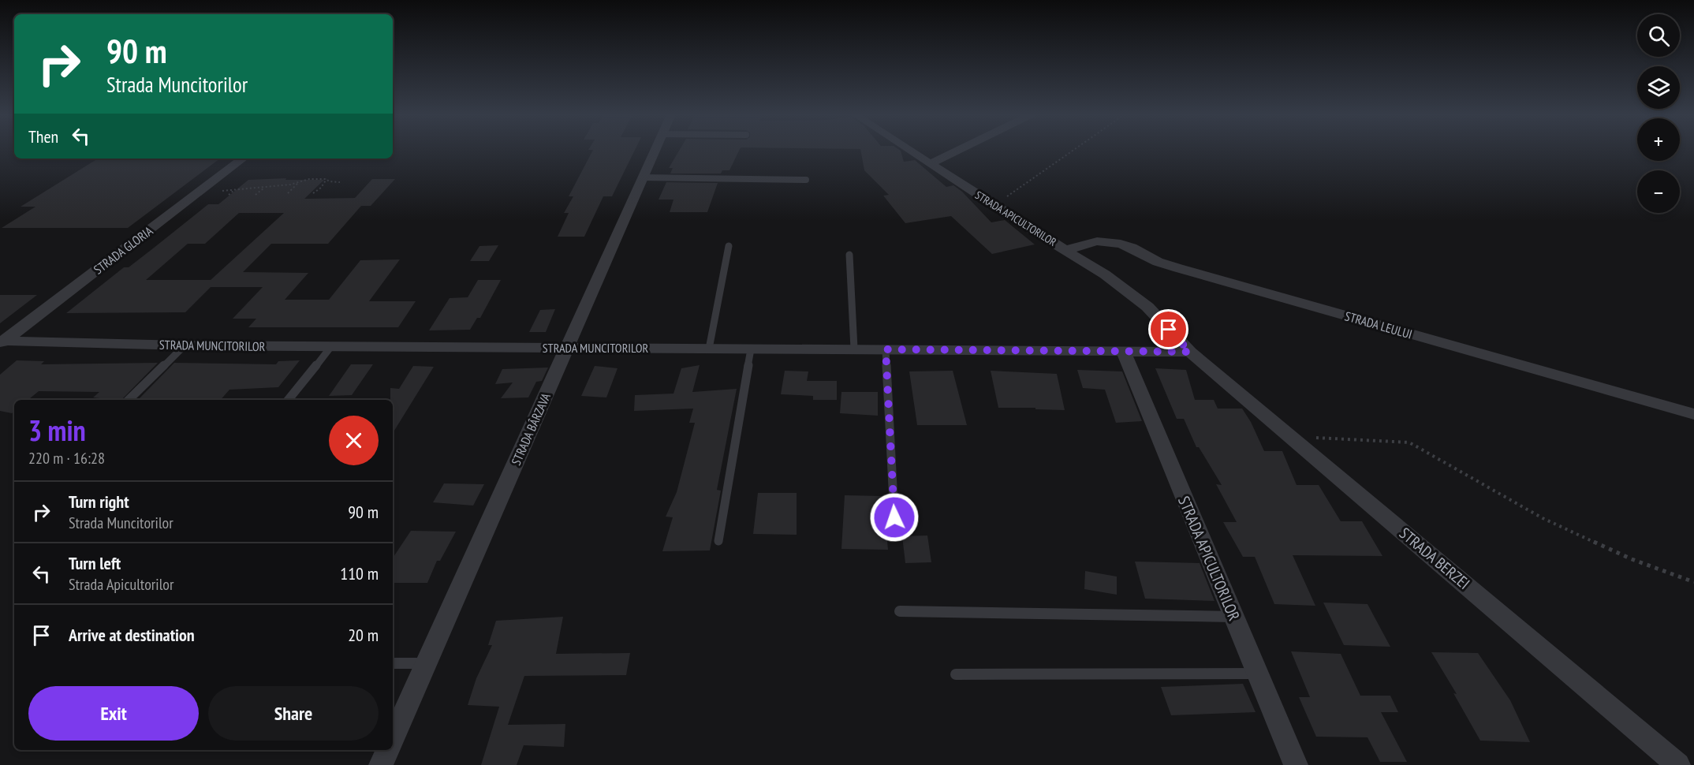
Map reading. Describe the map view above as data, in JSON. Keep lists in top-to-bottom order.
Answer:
{
  "streets": {
    "street": [
      "STRADA APICULTORILOR",
      "STRADA GLORIA",
      "STRADA LEULUI",
      "STRADA MUNCITORILOR",
      "STRADA BÂRZAVA",
      "STRADA BERZEI"
    ]
  },
  "crossings": [
    ["STRADA APICULTORILOR", "STRADA LEULUI"],
    ["STRADA APICULTORILOR", "STRADA MUNCITORILOR"],
    ["STRADA APICULTORILOR", "STRADA BERZEI"],
    ["STRADA GLORIA", "STRADA MUNCITORILOR"],
    ["STRADA MUNCITORILOR", "STRADA BÂRZAVA"],
    ["STRADA MUNCITORILOR", "STRADA BERZEI"]
  ],
  "page": {
    "map_buttons": ["+", "−"],
    "turn": ["90 m", "Strada Muncitorilor"],
    "then": "Then",
    "heading": ["3 min", "220 m · 16:28"],
    "list": [
      {
        "name": "Turn right",
        "note": "Strada Muncitorilor",
        "value": "90 m"
      },
      {
        "name": "Turn left",
        "note": "Strada Apicultorilor",
        "value": "110 m"
      },
      {
        "name": "Arrive at destination",
        "value": "20 m"
      }
    ],
    "buttons": ["Exit", "Share"]
  }
}
